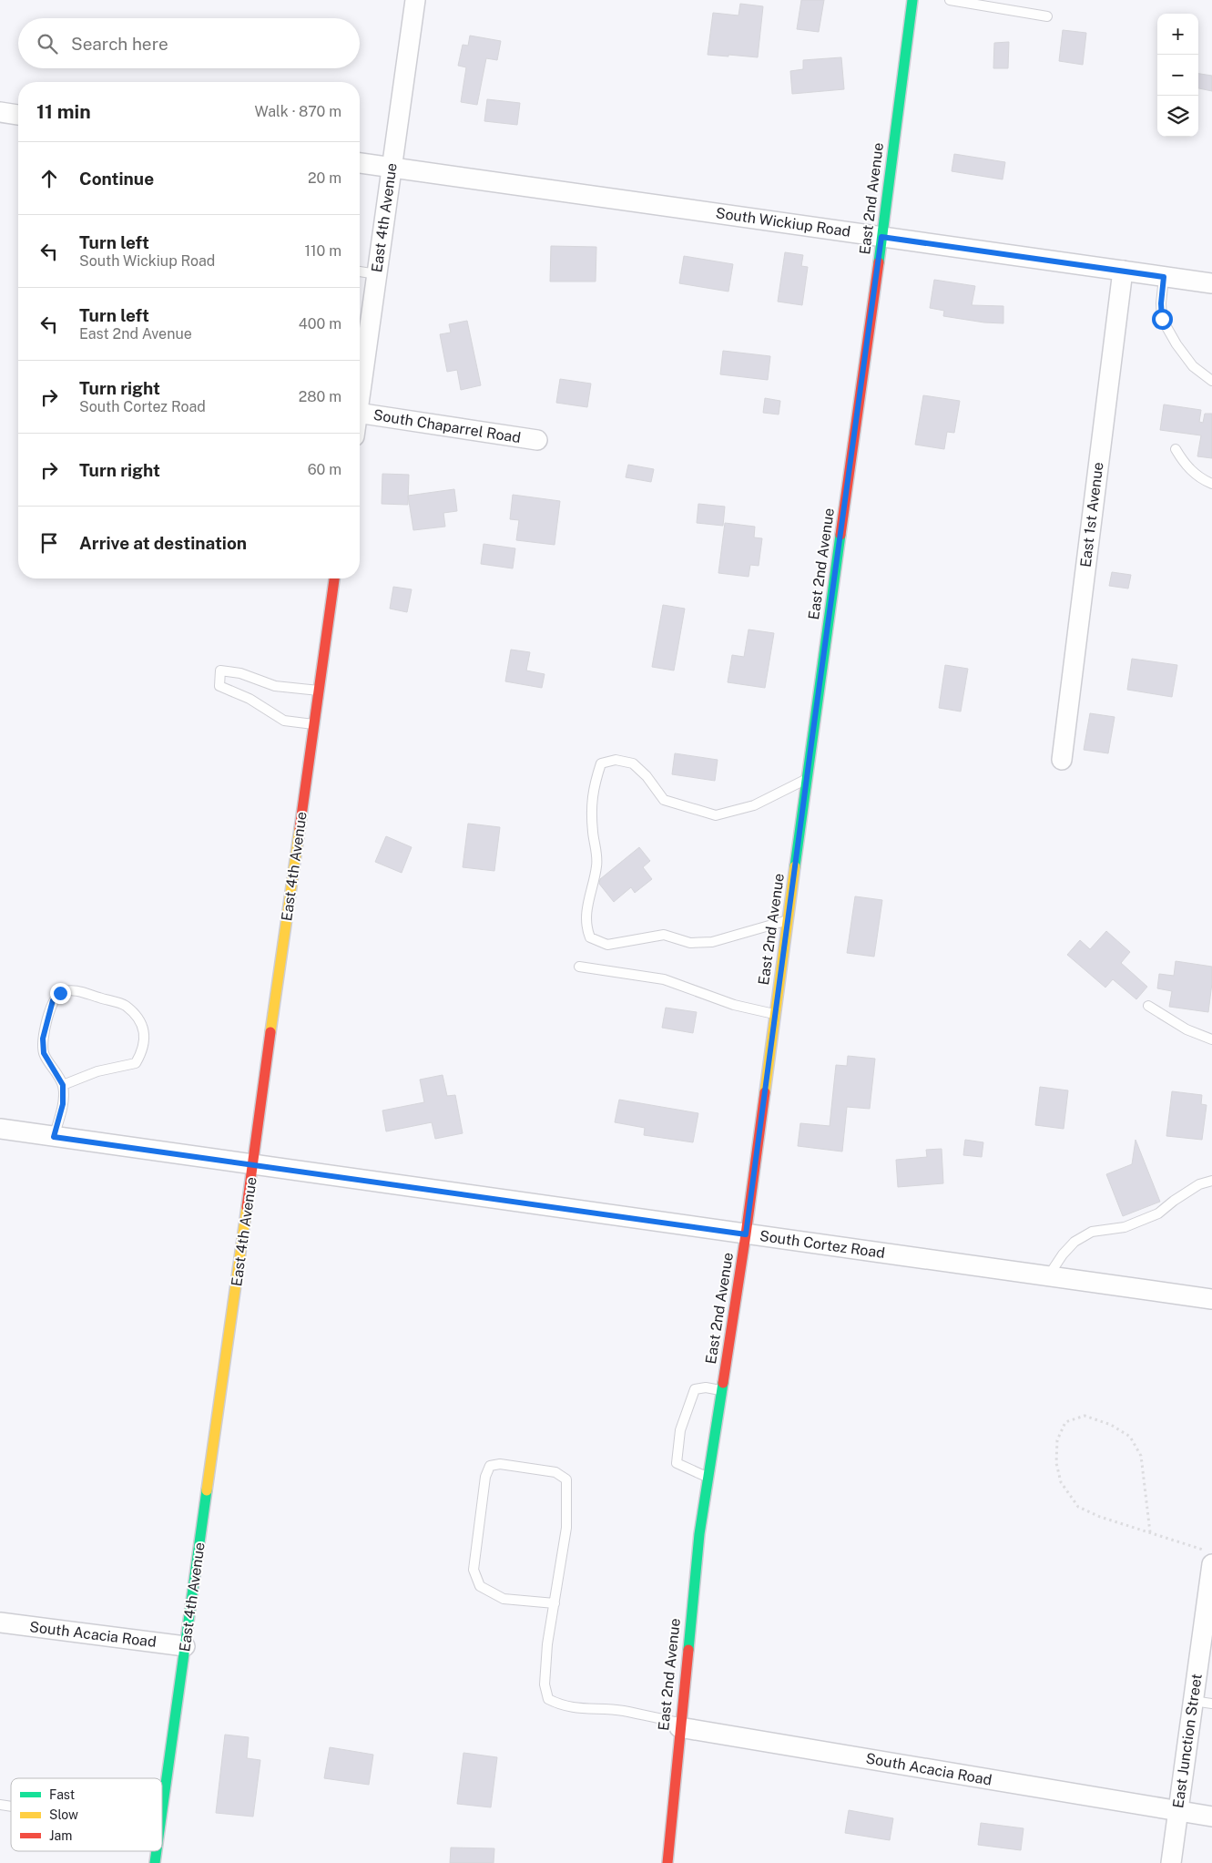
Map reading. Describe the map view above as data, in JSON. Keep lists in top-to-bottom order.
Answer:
{
  "streets": {
    "street": [
      "East 2nd Avenue",
      "East 4th Avenue",
      "South Wickiup Road",
      "South Chaparrel Road",
      "East 1st Avenue",
      "South Cortez Road",
      "South Acacia Road",
      "East Junction Street"
    ]
  },
  "crossings": [
    ["East 2nd Avenue", "South Wickiup Road"],
    ["East 2nd Avenue", "South Cortez Road"],
    ["East 2nd Avenue", "South Acacia Road"],
    ["East 4th Avenue", "South Wickiup Road"],
    ["East 4th Avenue", "South Cortez Road"],
    ["East 4th Avenue", "South Acacia Road"],
    ["South Wickiup Road", "East 1st Avenue"],
    ["South Acacia Road", "East Junction Street"]
  ],
  "legend": ["Fast", "Slow", "Jam"],
  "page": {
    "map_buttons": ["+", "−"],
    "search": "Search here",
    "heading": ["11 min", "Walk · 870 m"],
    "list": [
      ["Continue", "20 m"],
      ["Turn left", "South Wickiup Road", "110 m"],
      ["Turn left", "East 2nd Avenue", "400 m"],
      ["Turn right", "South Cortez Road", "280 m"],
      ["Turn right", "60 m"],
      "Arrive at destination"
    ]
  }
}
